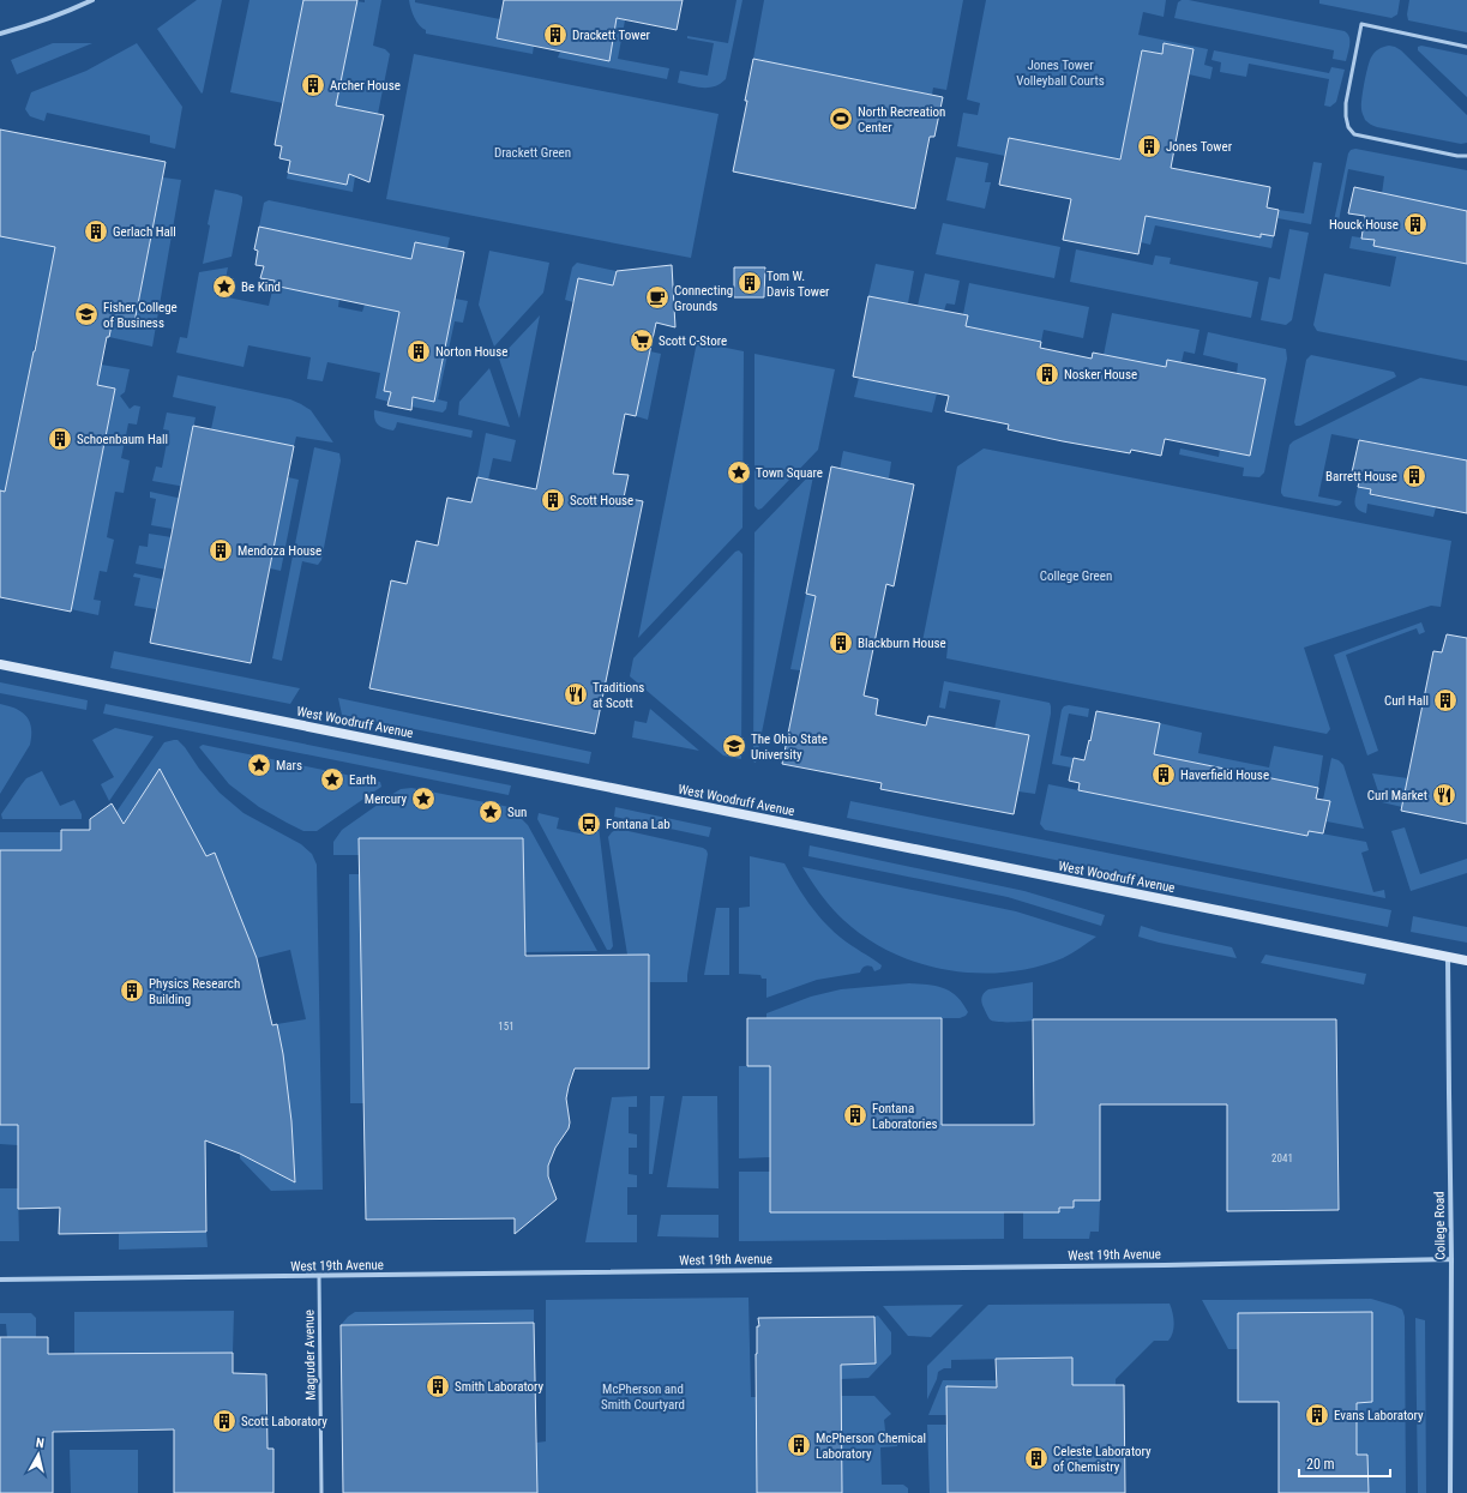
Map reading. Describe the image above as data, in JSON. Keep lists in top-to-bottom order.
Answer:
{
  "streets": {
    "street": ["West Woodruff Avenue", "College Road", "West 19th Avenue"],
    "lane": ["Magruder Avenue"]
  },
  "crossings": [
    ["West Woodruff Avenue", "College Road"],
    ["College Road", "West 19th Avenue"],
    ["West 19th Avenue", "Magruder Avenue"]
  ],
  "parks": [
    "Jones Tower Volleyball Courts",
    "Drackett Green",
    "College Green",
    "McPherson and Smith Courtyard"
  ],
  "places": {
    "building": [
      "Drackett Tower",
      "Archer House",
      "Jones Tower",
      "Houck House",
      "Gerlach Hall",
      "Tom W. Davis Tower",
      "Norton House",
      "Nosker House",
      "Schoenbaum Hall",
      "Barrett House",
      "Scott House",
      "Mendoza House",
      "Blackburn House",
      "Curl Hall",
      "Haverfield House",
      "Physics Research Building",
      "Fontana Laboratories",
      "Smith Laboratory",
      "Evans Laboratory",
      "Scott Laboratory",
      "McPherson Chemical Laboratory",
      "Celeste Laboratory of Chemistry"
    ],
    "sports": ["North Recreation Center"],
    "place": [
      "Be Kind",
      "Town Square",
      "Mars",
      "Earth",
      "Mercury",
      "Sun"
    ],
    "cafe": ["Connecting Grounds"],
    "school or university": ["Fisher College of Business", "The Ohio State University"],
    "supermarket": ["Scott C-Store"],
    "restaurant": ["Traditions at Scott", "Curl Market"],
    "bus stop": ["Fontana Lab"]
  },
  "house_numbers": ["151", "2041"],
  "scale_bar": "20 m",
  "north": "top"
}
